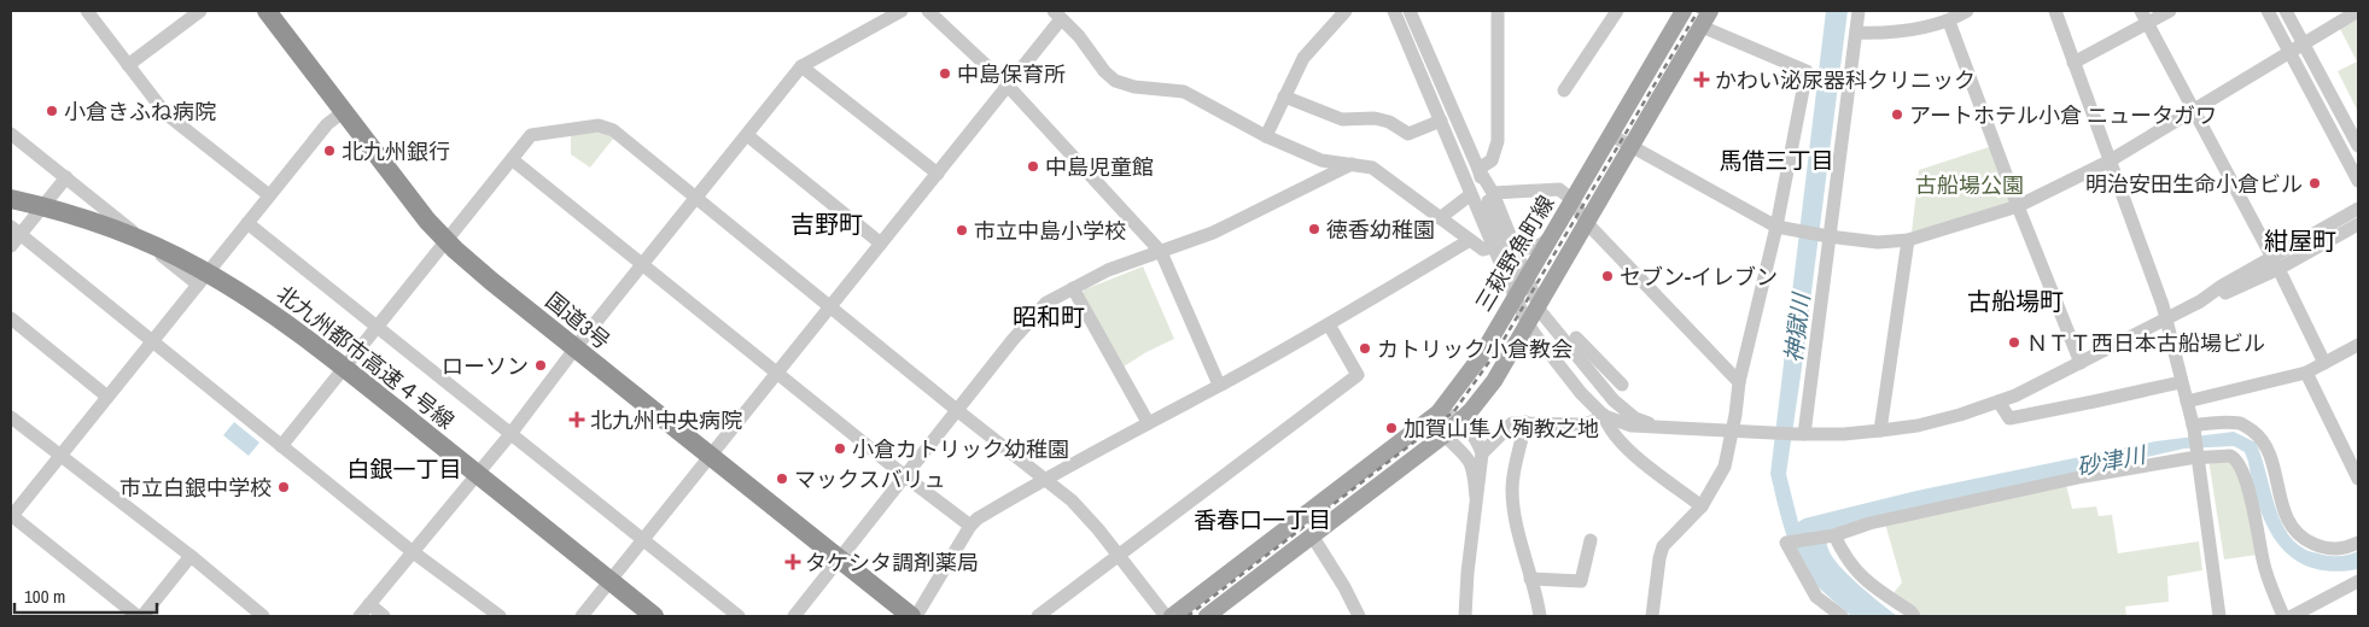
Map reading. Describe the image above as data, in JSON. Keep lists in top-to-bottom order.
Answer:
{
  "streets": {
    "highway": ["国道3号", "北九州都市高速４号線"],
    "main road": ["三萩野魚町線"]
  },
  "districts": [
    "馬借三丁目",
    "吉野町",
    "紺屋町",
    "古船場町",
    "昭和町",
    "白銀一丁目",
    "香春口一丁目"
  ],
  "water": ["神獄川", "砂津川"],
  "parks": ["古船場公園"],
  "places": {
    "other": [
      "中島保育所",
      "小倉きふね病院",
      "アートホテル小倉 ニュータガワ",
      "北九州銀行",
      "中島児童館",
      "明治安田生命小倉ビル",
      "徳香幼稚園",
      "市立中島小学校",
      "セブン-イレブン",
      "ＮＴＴ西日本古船場ビル",
      "カトリック小倉教会",
      "ローソン",
      "加賀山隼人殉教之地",
      "小倉カトリック幼稚園",
      "マックスバリュ",
      "市立白銀中学校"
    ],
    "health": ["かわい泌尿器科クリニック", "北九州中央病院", "タケシタ調剤薬局"]
  },
  "scale_bar": "100 m"
}
